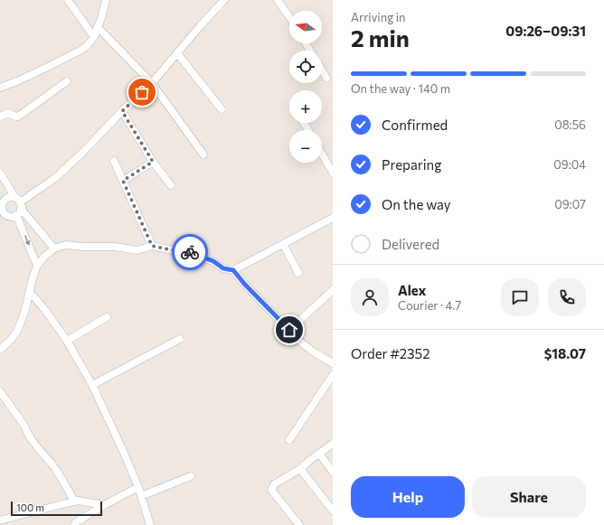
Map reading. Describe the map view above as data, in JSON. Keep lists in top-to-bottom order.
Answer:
{
  "scale_bar": "100 m",
  "north": "left",
  "page": {
    "heading": ["2 min", "Arriving in", "09:26–09:31"],
    "panel": [
      "Alex",
      "Courier · 4.7",
      "Order #2352",
      "$18.07"
    ],
    "map_buttons": ["+", "−"],
    "bar": "On the way · 140 m",
    "list": [
      ["Confirmed", "08:56"],
      ["Preparing", "09:04"],
      ["On the way", "09:07"],
      "Delivered"
    ],
    "buttons": ["Help", "Share"],
    "scale": "100 m"
  }
}
